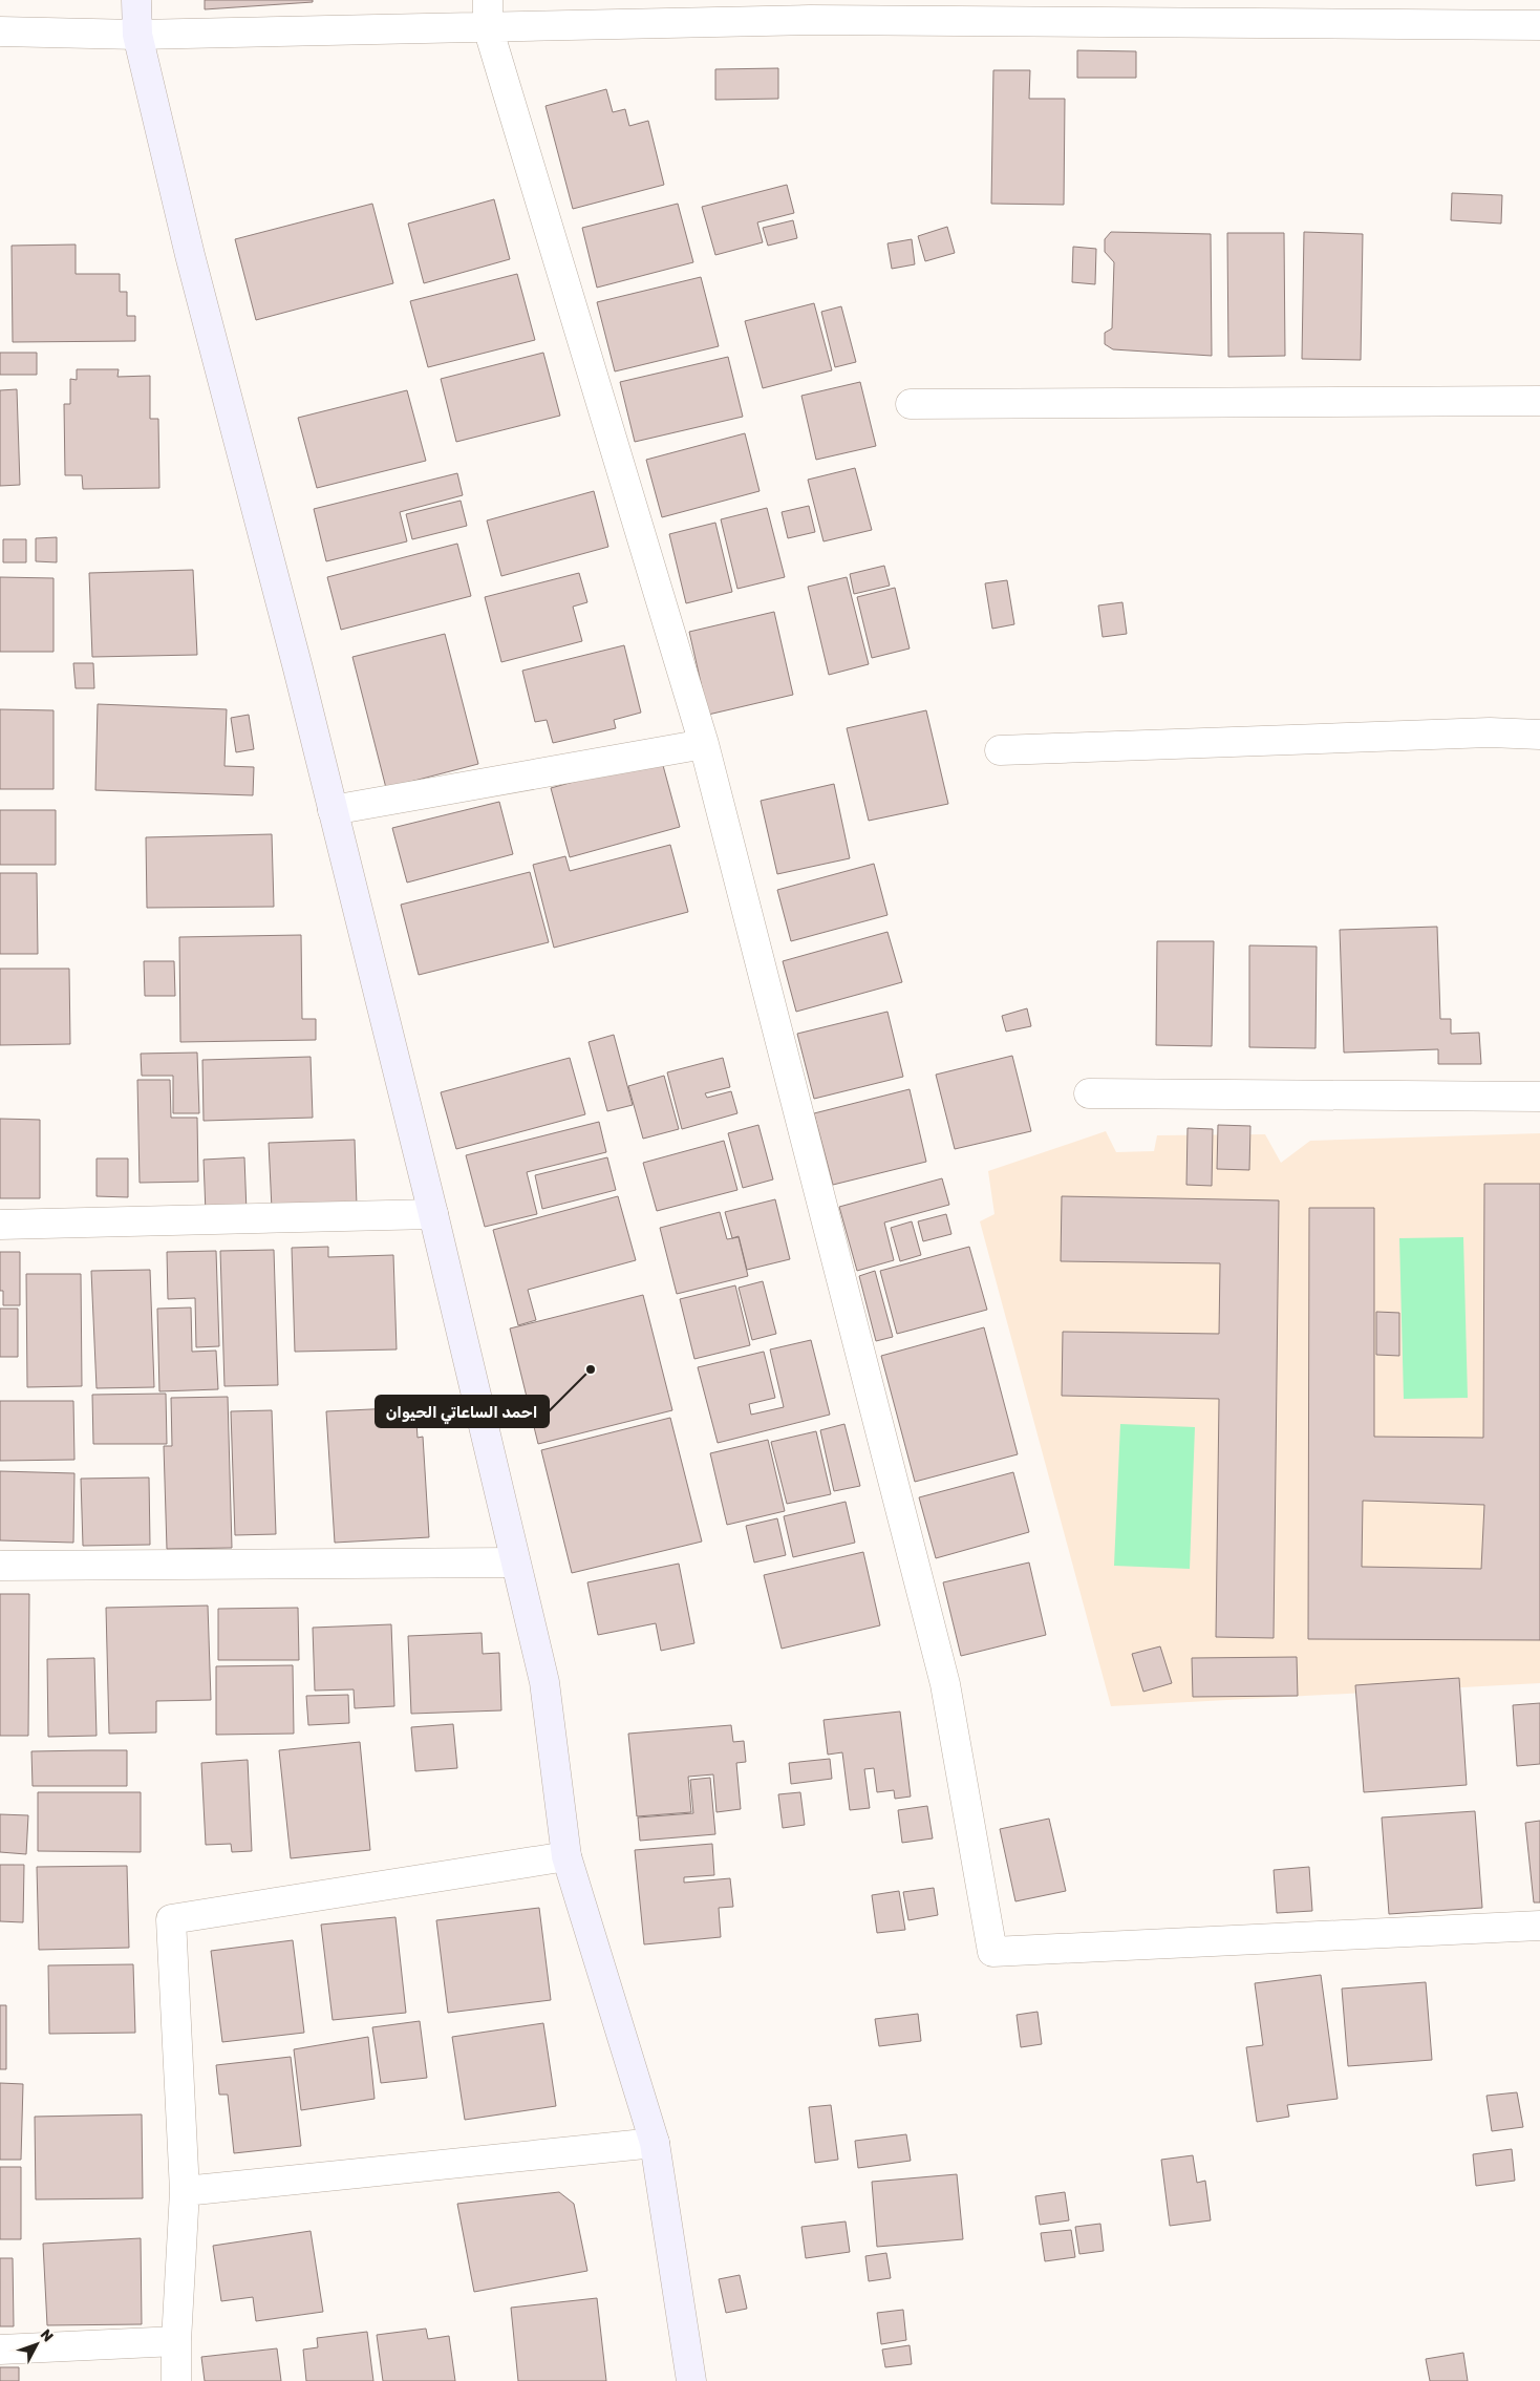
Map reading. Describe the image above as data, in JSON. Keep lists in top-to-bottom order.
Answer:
{
  "places": ["احمد الساعاتي الحيوان"],
  "north": "top right"
}
